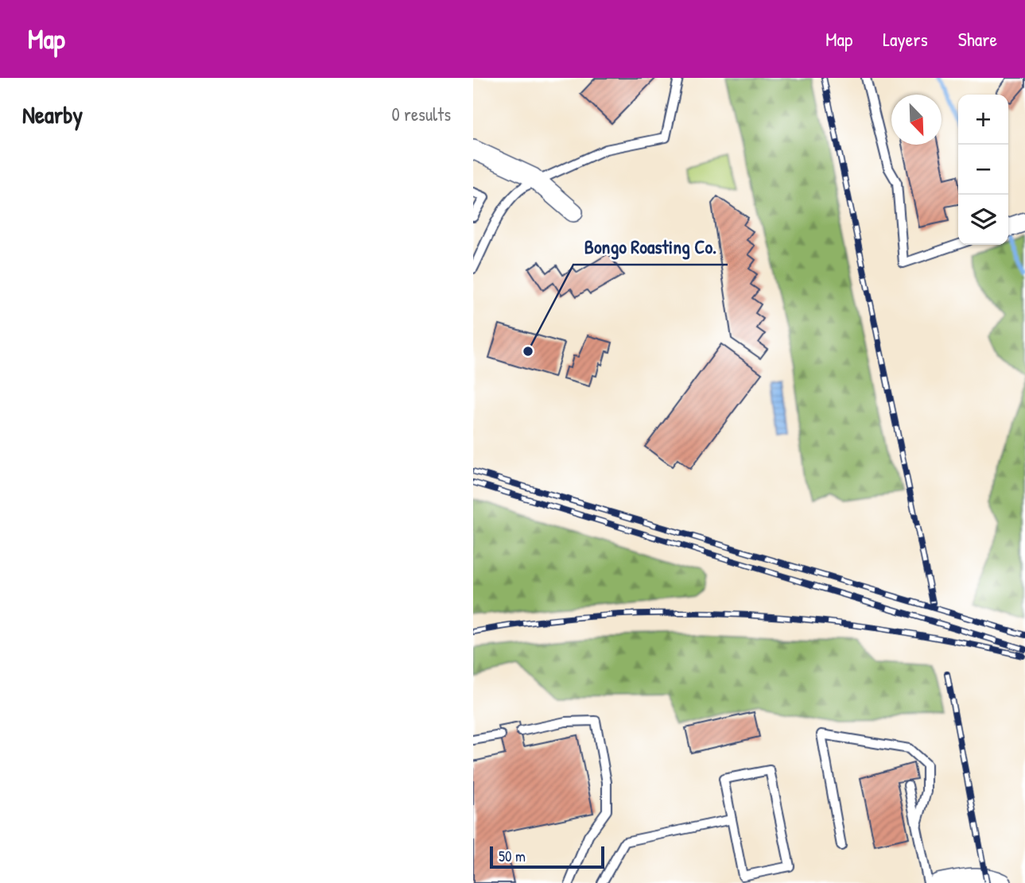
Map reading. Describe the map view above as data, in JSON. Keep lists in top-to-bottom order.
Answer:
{
  "places": ["Bongo Roasting Co."],
  "scale_bar": "50 m",
  "north": "bottom right",
  "page": {
    "header": "Map",
    "nav": ["Map", "Layers", "Share"],
    "heading": ["Nearby", "0 results"],
    "map_buttons": ["+", "−"],
    "scale": "50 m"
  }
}
